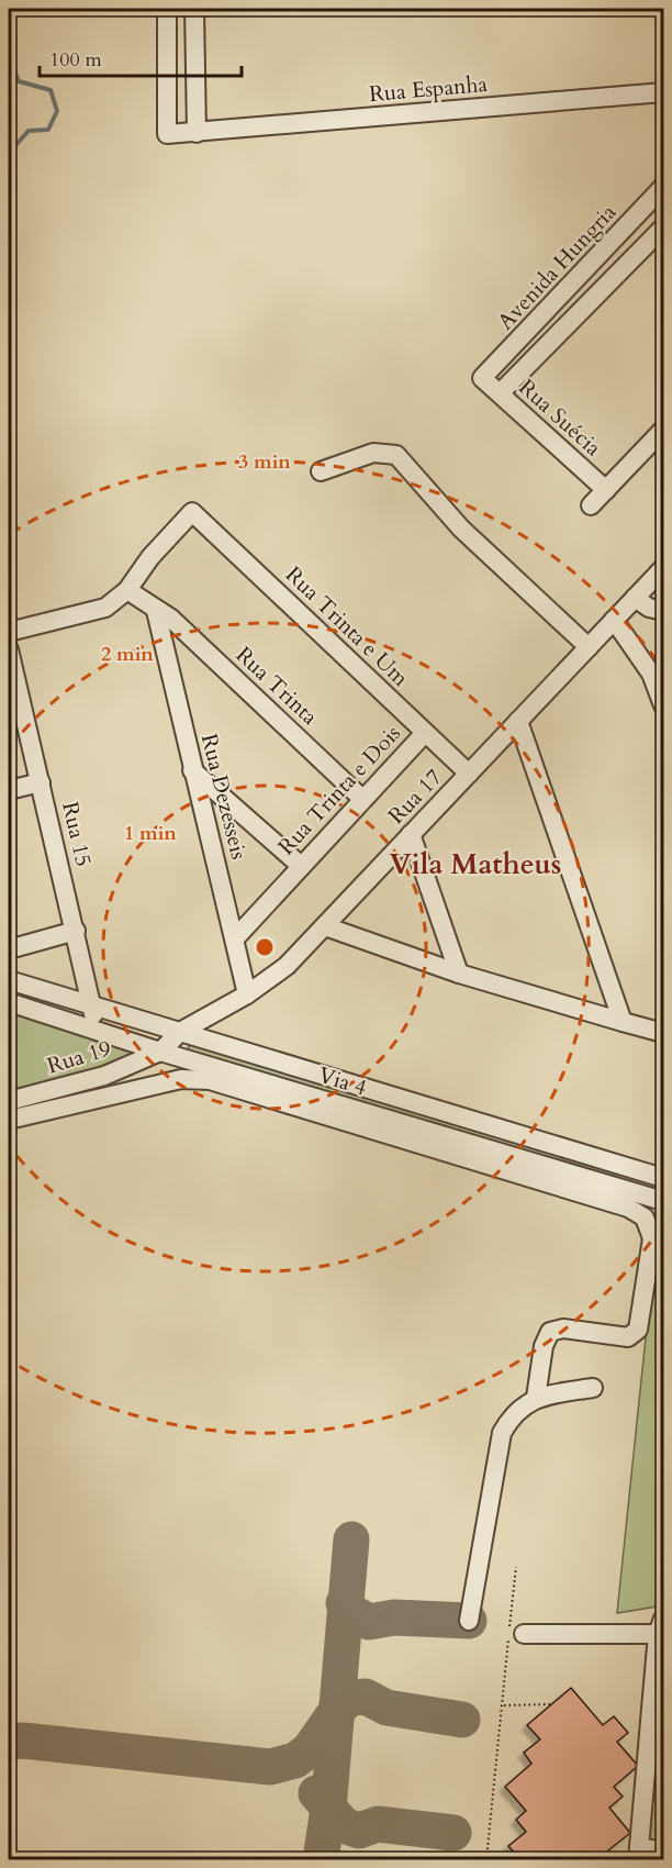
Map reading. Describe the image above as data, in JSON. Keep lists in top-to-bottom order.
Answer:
{
  "streets": {
    "street": [
      "Rua Espanha",
      "Avenida Hungria",
      "Rua Suécia",
      "Rua Trinta e Um",
      "Rua Trinta",
      "Rua Trinta e Dois",
      "Rua Dezesseis",
      "Rua 17",
      "Rua 15",
      "Rua 19",
      "Via 4"
    ]
  },
  "crossings": [
    ["Avenida Hungria", "Rua Suécia"],
    ["Rua Trinta e Um", "Rua Trinta e Dois"],
    ["Rua Trinta e Um", "Rua 17"],
    ["Rua Trinta", "Rua Trinta e Dois"],
    ["Rua Trinta", "Rua Dezesseis"],
    ["Rua Trinta e Dois", "Rua Dezesseis"],
    ["Rua Dezesseis", "Rua 17"],
    ["Rua 17", "Rua 19"],
    ["Rua 17", "Via 4"],
    ["Rua 15", "Via 4"],
    ["Rua 19", "Via 4"]
  ],
  "districts": ["Vila Matheus"],
  "scale_bar": "100 m",
  "rings": ["3 min", "2 min", "1 min"]
}
